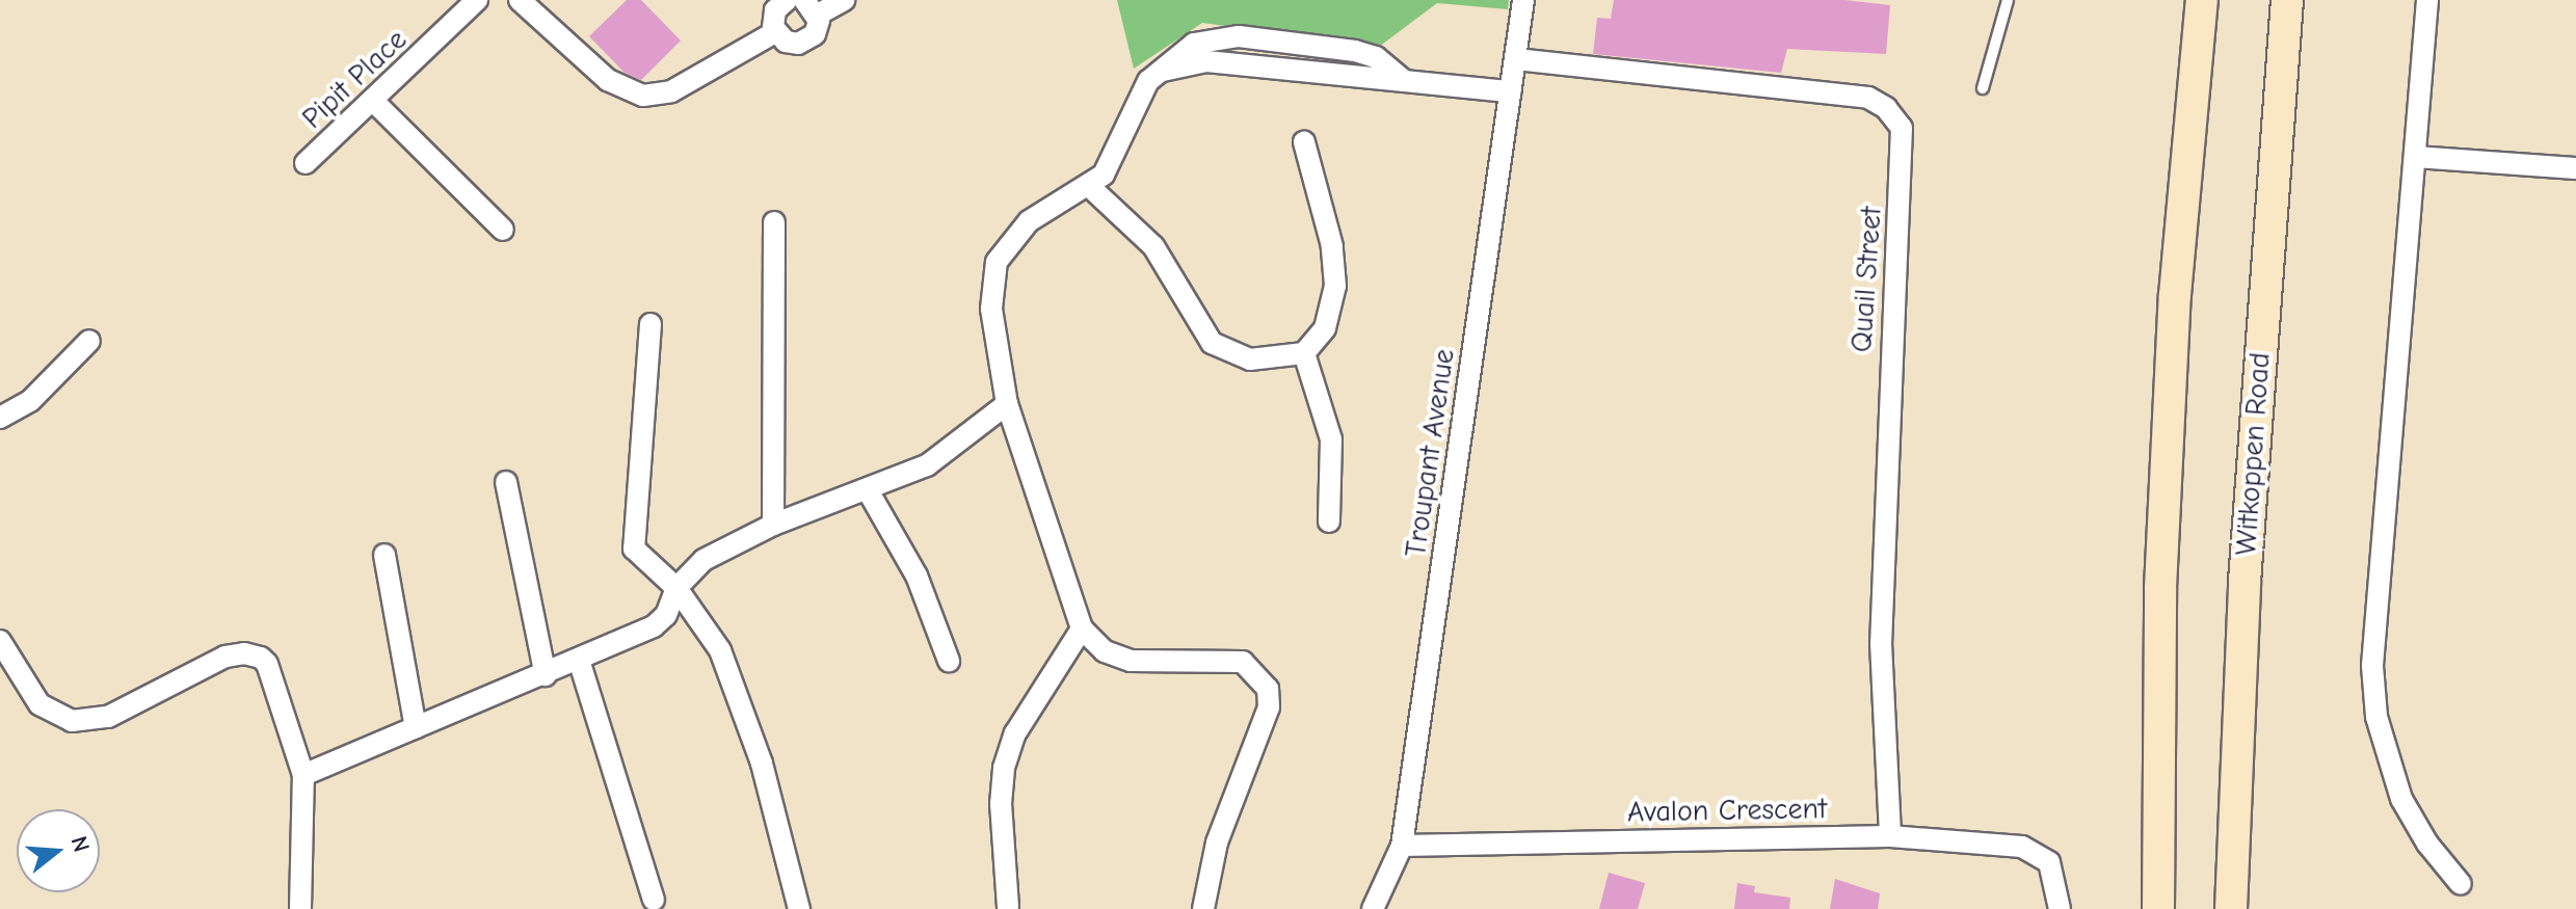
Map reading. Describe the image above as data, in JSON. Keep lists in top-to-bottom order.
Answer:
{
  "streets": {
    "main road": ["Witkoppen Road"],
    "street": [
      "Pipit Place",
      "Quail Street",
      "Troupant Avenue",
      "Avalon Crescent"
    ]
  },
  "crossings": [
    ["Quail Street", "Troupant Avenue"],
    ["Quail Street", "Avalon Crescent"],
    ["Troupant Avenue", "Avalon Crescent"]
  ],
  "north": "right"
}
